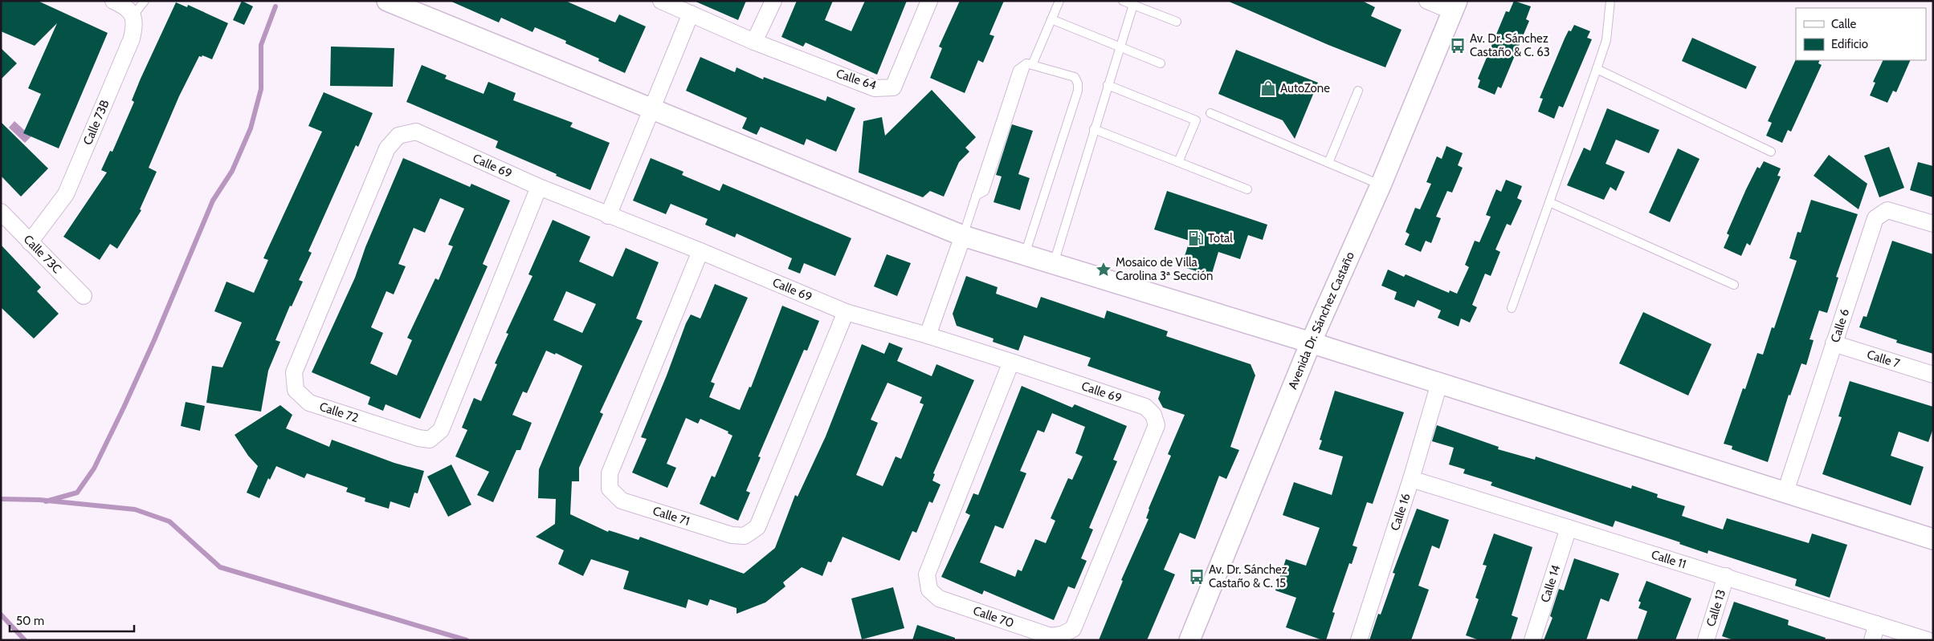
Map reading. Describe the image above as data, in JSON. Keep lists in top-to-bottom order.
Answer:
{
  "streets": {
    "street": [
      "Calle 64",
      "Calle 73B",
      "Calle 69",
      "Calle 73C",
      "Avenida Dr. Sánchez Castaño",
      "Calle 6",
      "Calle 7",
      "Calle 72",
      "Calle 16",
      "Calle 71",
      "Calle 11",
      "Calle 14",
      "Calle 13",
      "Calle 70"
    ]
  },
  "crossings": [
    ["Calle 73B", "Calle 73C"],
    ["Calle 69", "Calle 72"],
    ["Calle 69", "Calle 71"],
    ["Calle 69", "Calle 70"],
    ["Calle 6", "Calle 7"],
    ["Calle 16", "Calle 11"],
    ["Calle 11", "Calle 14"],
    ["Calle 11", "Calle 13"]
  ],
  "places": {
    "bus stop": ["Av. Dr. Sánchez Castaño & C. 63", "Av. Dr. Sánchez Castaño & C. 15"],
    "shop": ["AutoZone"],
    "fuel station": ["Total"],
    "place": ["Mosaico de Villa Carolina 3ª Sección"]
  },
  "legend": ["Calle", "Edificio"],
  "scale_bar": "50 m"
}
